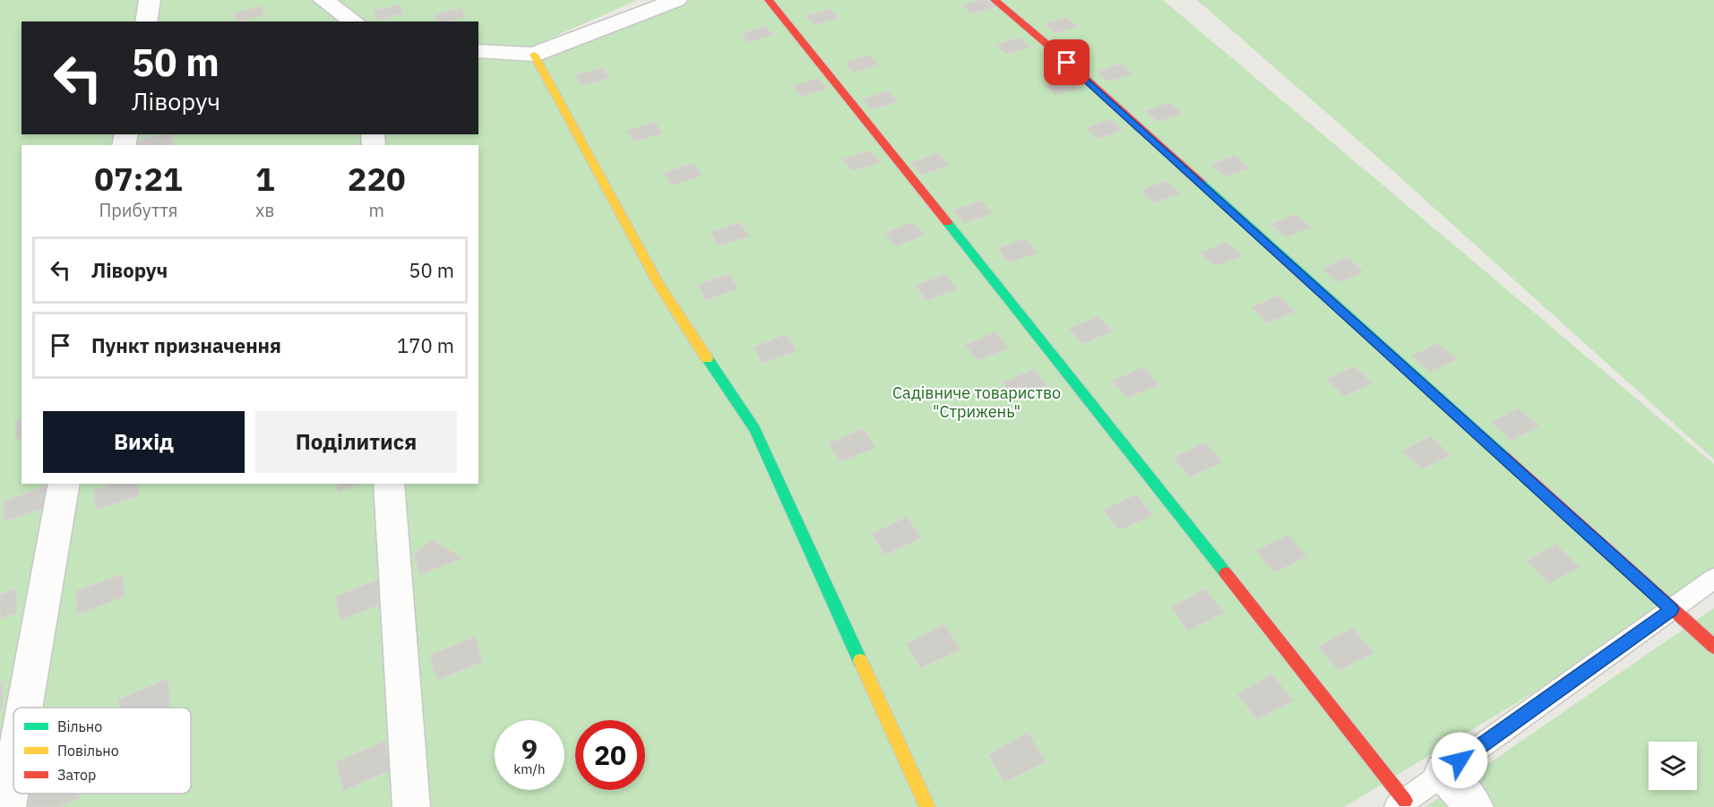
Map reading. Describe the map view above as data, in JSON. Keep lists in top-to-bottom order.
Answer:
{
  "parks": ["Садівниче товариство \"Стрижень\""],
  "legend": ["Вільно", "Повільно", "Затор"],
  "page": {
    "turn": ["50 m", "Ліворуч"],
    "eta": [
      "07:21",
      "Прибуття",
      "1",
      "хв",
      "220",
      "m"
    ],
    "list": [
      {
        "name": "Ліворуч",
        "value": "50 m"
      },
      {
        "name": "Пункт призначення",
        "value": "170 m"
      }
    ],
    "buttons": ["Вихід", "Поділитися"],
    "speed": "9 km/h",
    "limit": "20"
  }
}
